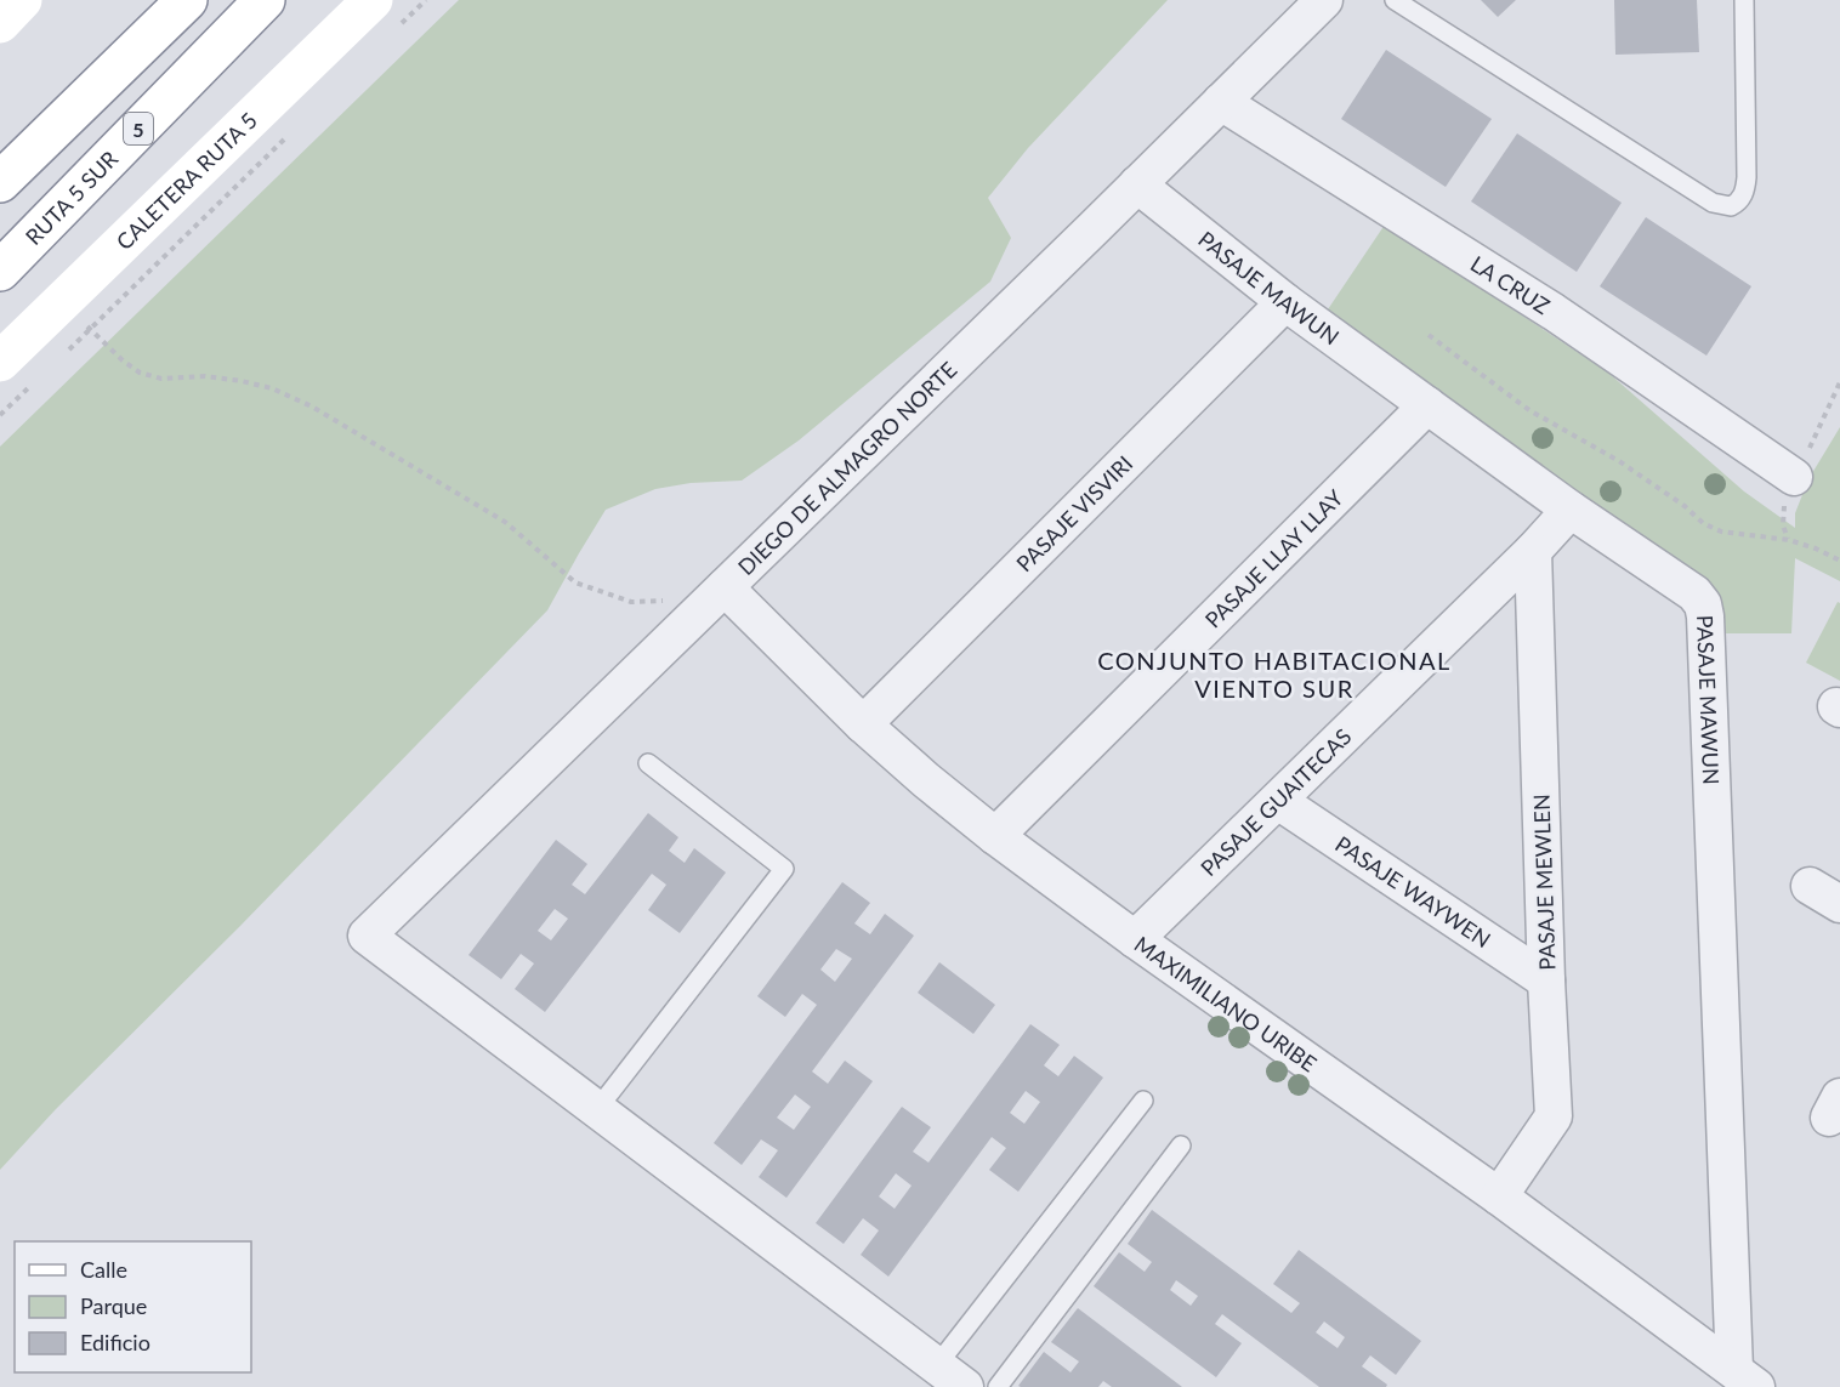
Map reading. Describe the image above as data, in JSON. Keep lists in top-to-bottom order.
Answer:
{
  "streets": {
    "main road": ["5", "CALETERA RUTA 5", "RUTA 5 SUR"],
    "street": [
      "LA CRUZ",
      "PASAJE MAWUN",
      "DIEGO DE ALMAGRO NORTE",
      "PASAJE VISVIRI",
      "PASAJE LLAY LLAY",
      "PASAJE GUAITECAS",
      "PASAJE MEWLEN",
      "PASAJE WAYWEN",
      "MAXIMILIANO URIBE"
    ]
  },
  "crossings": [
    ["LA CRUZ", "DIEGO DE ALMAGRO NORTE"],
    ["PASAJE MAWUN", "DIEGO DE ALMAGRO NORTE"],
    ["PASAJE MAWUN", "PASAJE VISVIRI"],
    ["PASAJE MAWUN", "PASAJE LLAY LLAY"],
    ["PASAJE MAWUN", "PASAJE GUAITECAS"],
    ["PASAJE MAWUN", "MAXIMILIANO URIBE"],
    ["DIEGO DE ALMAGRO NORTE", "MAXIMILIANO URIBE"],
    ["PASAJE VISVIRI", "MAXIMILIANO URIBE"],
    ["PASAJE LLAY LLAY", "MAXIMILIANO URIBE"],
    ["PASAJE GUAITECAS", "PASAJE MEWLEN"],
    ["PASAJE GUAITECAS", "PASAJE WAYWEN"],
    ["PASAJE GUAITECAS", "MAXIMILIANO URIBE"],
    ["PASAJE MEWLEN", "PASAJE WAYWEN"],
    ["PASAJE MEWLEN", "MAXIMILIANO URIBE"]
  ],
  "districts": ["CONJUNTO HABITACIONAL VIENTO SUR"],
  "legend": ["Calle", "Parque", "Edificio"]
}
